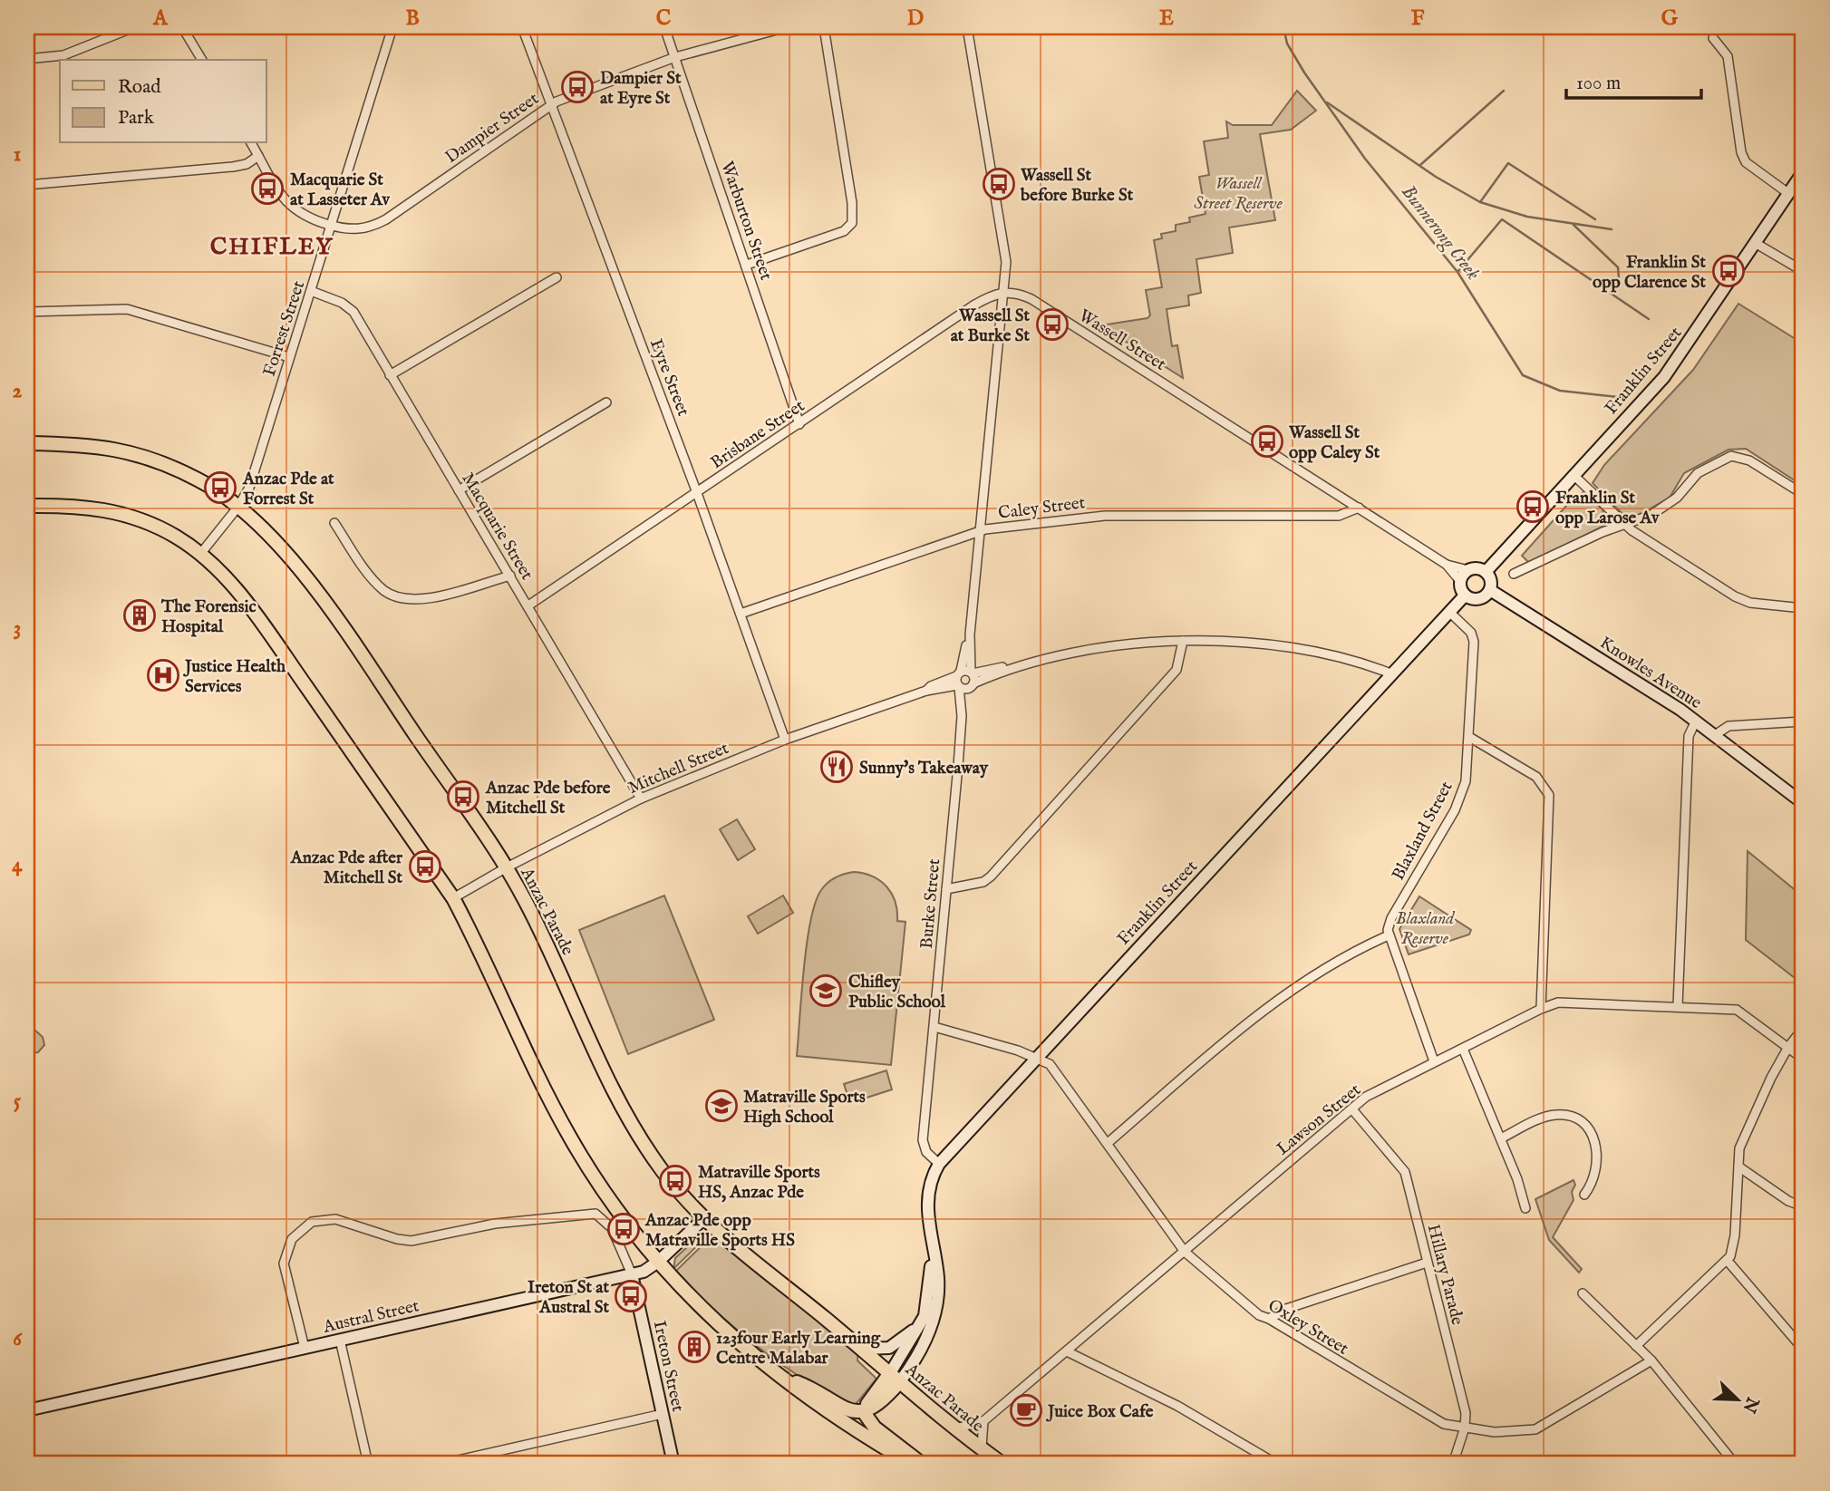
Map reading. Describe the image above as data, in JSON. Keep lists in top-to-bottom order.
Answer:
{
  "streets": {
    "main road": ["Anzac Parade"],
    "street": [
      "Dampier Street",
      "Warburton Street",
      "Forrest Street",
      "Wassell Street",
      "Franklin Street",
      "Eyre Street",
      "Brisbane Street",
      "Caley Street",
      "Macquarie Street",
      "Knowles Avenue",
      "Mitchell Street",
      "Blaxland Street",
      "Burke Street",
      "Lawson Street",
      "Hillary Parade",
      "Austral Street",
      "Oxley Street",
      "Ireton Street"
    ]
  },
  "crossings": [
    ["Dampier Street", "Warburton Street"],
    ["Dampier Street", "Forrest Street"],
    ["Dampier Street", "Eyre Street"],
    ["Warburton Street", "Brisbane Street"],
    ["Forrest Street", "Macquarie Street"],
    ["Forrest Street", "Anzac Parade"],
    ["Wassell Street", "Franklin Street"],
    ["Wassell Street", "Brisbane Street"],
    ["Wassell Street", "Caley Street"],
    ["Wassell Street", "Knowles Avenue"],
    ["Wassell Street", "Burke Street"],
    ["Franklin Street", "Knowles Avenue"],
    ["Franklin Street", "Mitchell Street"],
    ["Franklin Street", "Blaxland Street"],
    ["Franklin Street", "Burke Street"],
    ["Franklin Street", "Anzac Parade"],
    ["Franklin Street", "Oxley Street"],
    ["Eyre Street", "Brisbane Street"],
    ["Eyre Street", "Caley Street"],
    ["Eyre Street", "Mitchell Street"],
    ["Brisbane Street", "Macquarie Street"],
    ["Brisbane Street", "Burke Street"],
    ["Caley Street", "Burke Street"],
    ["Macquarie Street", "Mitchell Street"],
    ["Mitchell Street", "Burke Street"],
    ["Mitchell Street", "Anzac Parade"],
    ["Anzac Parade", "Lawson Street"],
    ["Anzac Parade", "Austral Street"],
    ["Lawson Street", "Hillary Parade"],
    ["Lawson Street", "Oxley Street"],
    ["Hillary Parade", "Oxley Street"],
    ["Austral Street", "Ireton Street"]
  ],
  "districts": ["CHIFLEY"],
  "water": ["Bunnerong Creek"],
  "parks": ["Wassell Street Reserve", "Blaxland Reserve"],
  "places": {
    "bus stop": [
      "Dampier St at Eyre St",
      "Wassell St before Burke St",
      "Macquarie St at Lasseter Av",
      "Franklin St opp Clarence St",
      "Wassell St at Burke St",
      "Wassell St opp Caley St",
      "Anzac Pde at Forrest St",
      "Franklin St opp Larose Av",
      "Anzac Pde before Mitchell St",
      "Anzac Pde after Mitchell St",
      "Matraville Sports HS, Anzac Pde",
      "Anzac Pde opp Matraville Sports HS",
      "Ireton St at Austral St"
    ],
    "building": ["The Forensic Hospital", "123four Early Learning Centre Malabar"],
    "hospital": ["Justice Health Services"],
    "restaurant": ["Sunny's Takeaway"],
    "school or university": ["Chifley Public School", "Matraville Sports High School"],
    "cafe": ["Juice Box Cafe"]
  },
  "legend": ["Road", "Park"],
  "scale_bar": "100 m",
  "north": "bottom right",
  "grid": {
    "columns": [
      "A",
      "B",
      "C",
      "D",
      "E",
      "F",
      "G"
    ],
    "rows": [
      "1",
      "2",
      "3",
      "4",
      "5",
      "6"
    ]
  }
}
